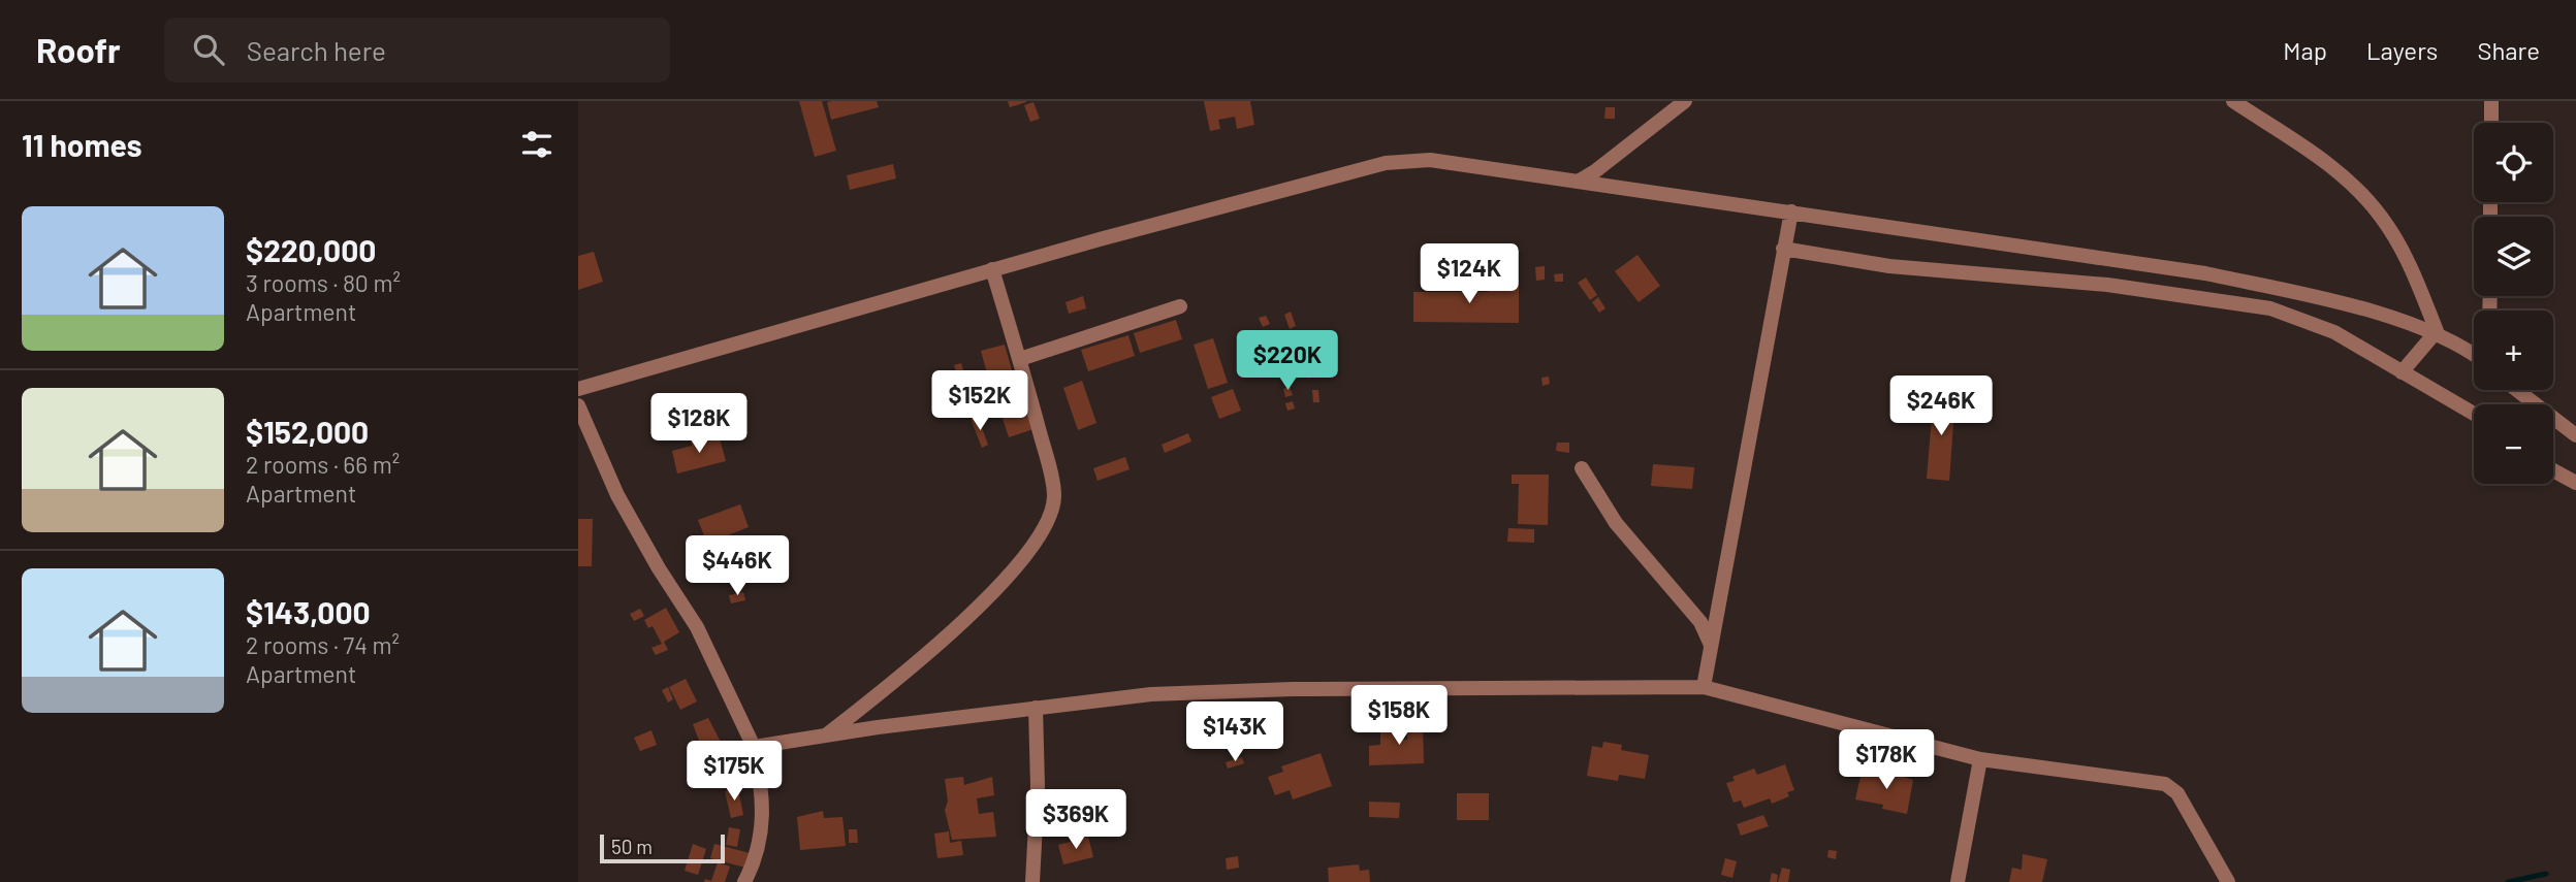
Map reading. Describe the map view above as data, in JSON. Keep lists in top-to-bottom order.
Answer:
{
  "scale_bar": "50 m",
  "page": {
    "header": "Roofr",
    "search": "Search here",
    "nav": ["Map", "Layers", "Share"],
    "heading": "11 homes",
    "map_buttons": ["+", "−"],
    "list": [
      {
        "name": "$220,000",
        "note": "3 rooms · 80 m² · Apartment"
      },
      {
        "name": "$152,000",
        "note": "2 rooms · 66 m² · Apartment"
      },
      {
        "name": "$143,000",
        "note": "2 rooms · 74 m² · Apartment"
      }
    ],
    "price": [
      "$124K",
      "$220K",
      "$152K",
      "$246K",
      "$128K",
      "$446K",
      "$158K",
      "$143K",
      "$178K",
      "$175K",
      "$369K"
    ],
    "scale": "50 m"
  }
}
